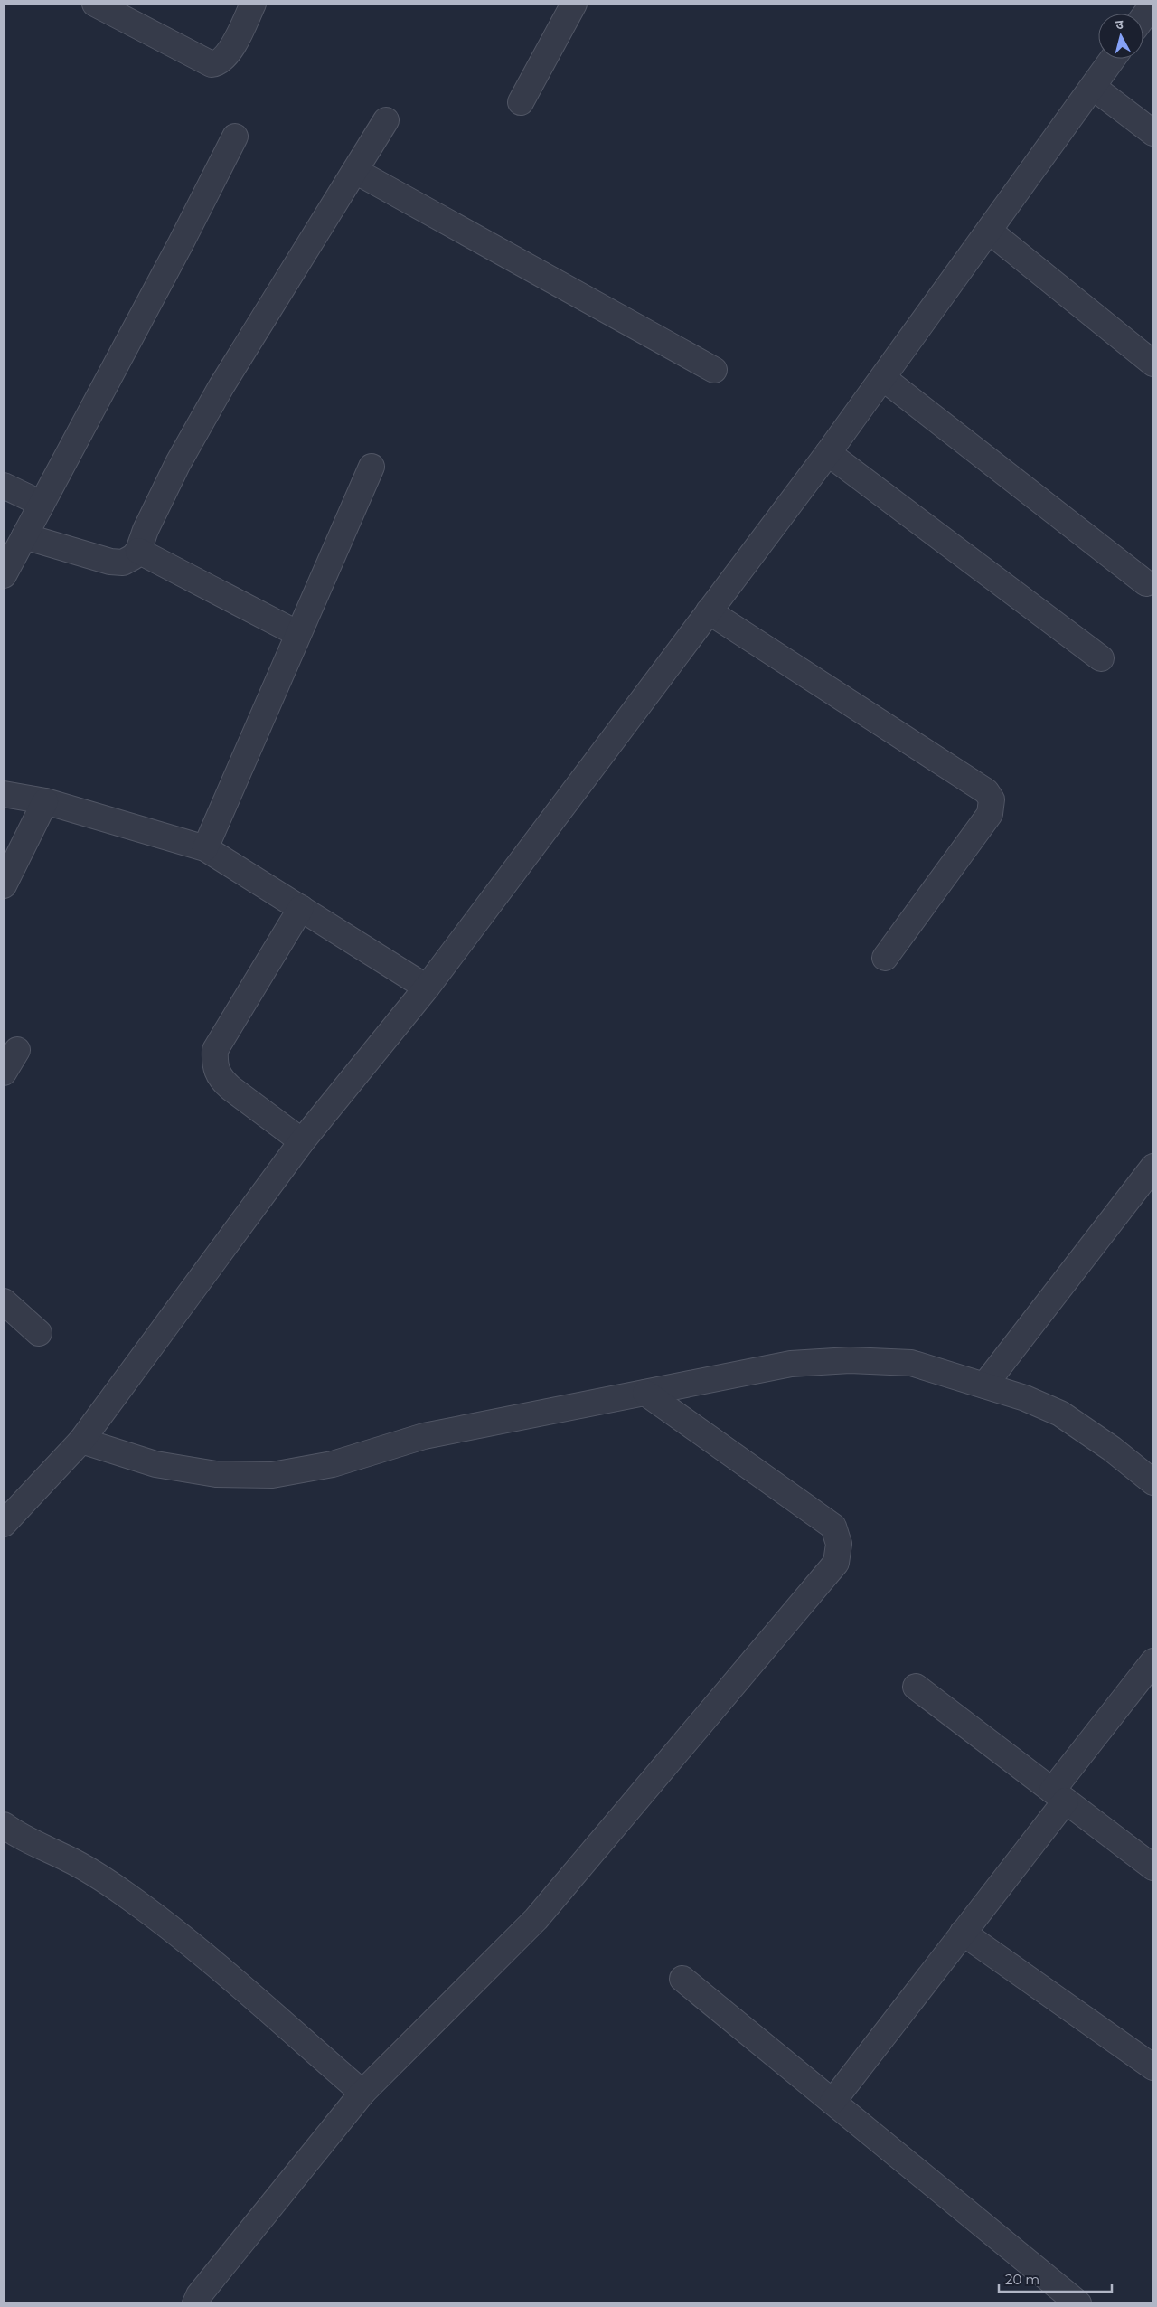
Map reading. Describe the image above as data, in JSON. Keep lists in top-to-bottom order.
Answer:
{
  "scale_bar": "20 m",
  "north": "top"
}
